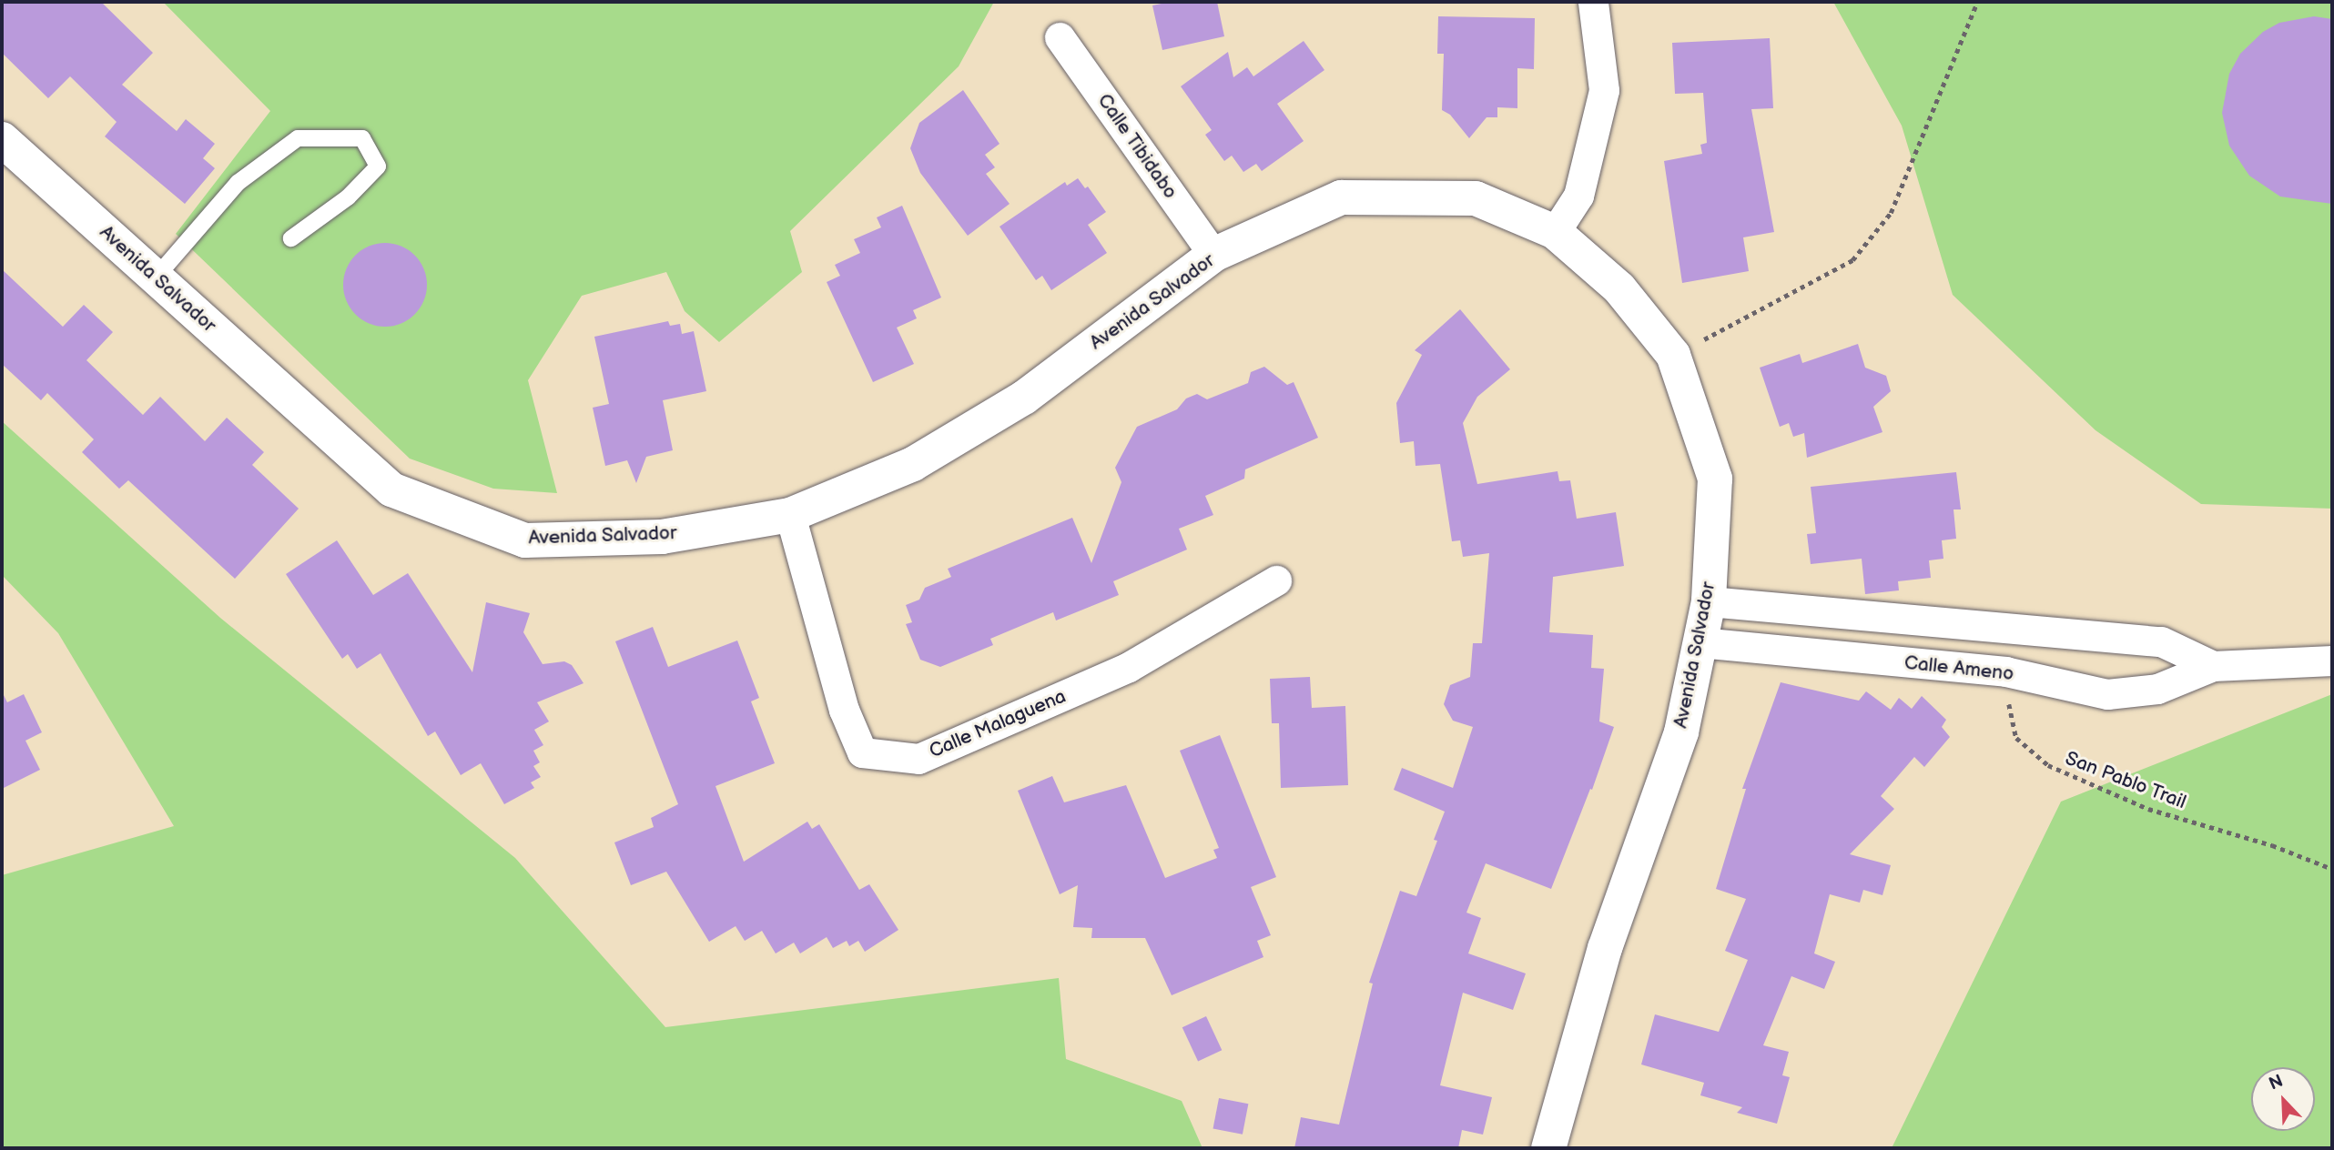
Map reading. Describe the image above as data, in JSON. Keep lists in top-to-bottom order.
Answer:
{
  "streets": {
    "street": [
      "Calle Tibidabo",
      "Avenida Salvador",
      "Calle Ameno",
      "Calle Malaguena"
    ],
    "path": ["San Pablo Trail"]
  },
  "crossings": [
    ["Calle Tibidabo", "Avenida Salvador"],
    ["Avenida Salvador", "Calle Ameno"],
    ["Avenida Salvador", "Calle Malaguena"],
    ["Calle Ameno", "San Pablo Trail"]
  ],
  "north": "top left"
}
